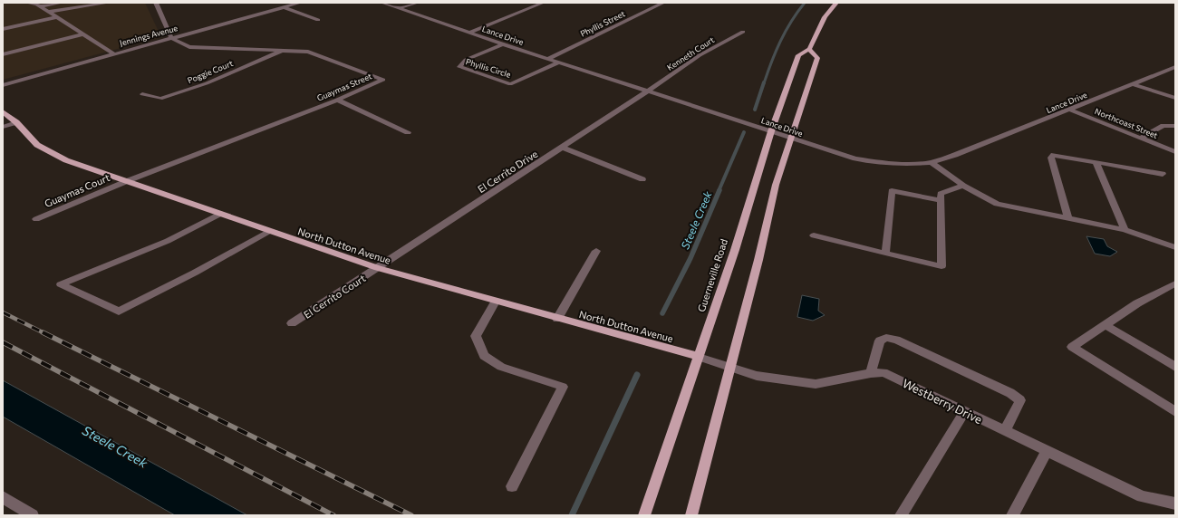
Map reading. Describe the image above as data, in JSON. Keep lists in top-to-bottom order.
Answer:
{
  "streets": {
    "main road": ["North Dutton Avenue", "Guerneville Road"],
    "street": [
      "Phyllis Street",
      "Jennings Avenue",
      "Lance Drive",
      "Kenneth Court",
      "Phyllis Circle",
      "Poggie Court",
      "Guaymas Street",
      "Northcoast Street",
      "El Cerrito Drive",
      "Guaymas Court",
      "El Cerrito Court",
      "Westberry Drive"
    ]
  },
  "crossings": [
    ["Phyllis Street", "Lance Drive"],
    ["Jennings Avenue", "Guaymas Street"],
    ["Lance Drive", "Kenneth Court"],
    ["Lance Drive", "Phyllis Circle"],
    ["Lance Drive", "Northcoast Street"],
    ["Lance Drive", "El Cerrito Drive"],
    ["Lance Drive", "Guerneville Road"],
    ["Kenneth Court", "El Cerrito Drive"],
    ["Poggie Court", "Guaymas Street"],
    ["Guaymas Street", "Guaymas Court"],
    ["Guaymas Street", "North Dutton Avenue"],
    ["El Cerrito Drive", "North Dutton Avenue"],
    ["El Cerrito Drive", "El Cerrito Court"],
    ["Guaymas Court", "North Dutton Avenue"],
    ["North Dutton Avenue", "Guerneville Road"],
    ["North Dutton Avenue", "El Cerrito Court"],
    ["North Dutton Avenue", "Westberry Drive"],
    ["Guerneville Road", "Westberry Drive"]
  ],
  "water": ["Steele Creek"]
}
